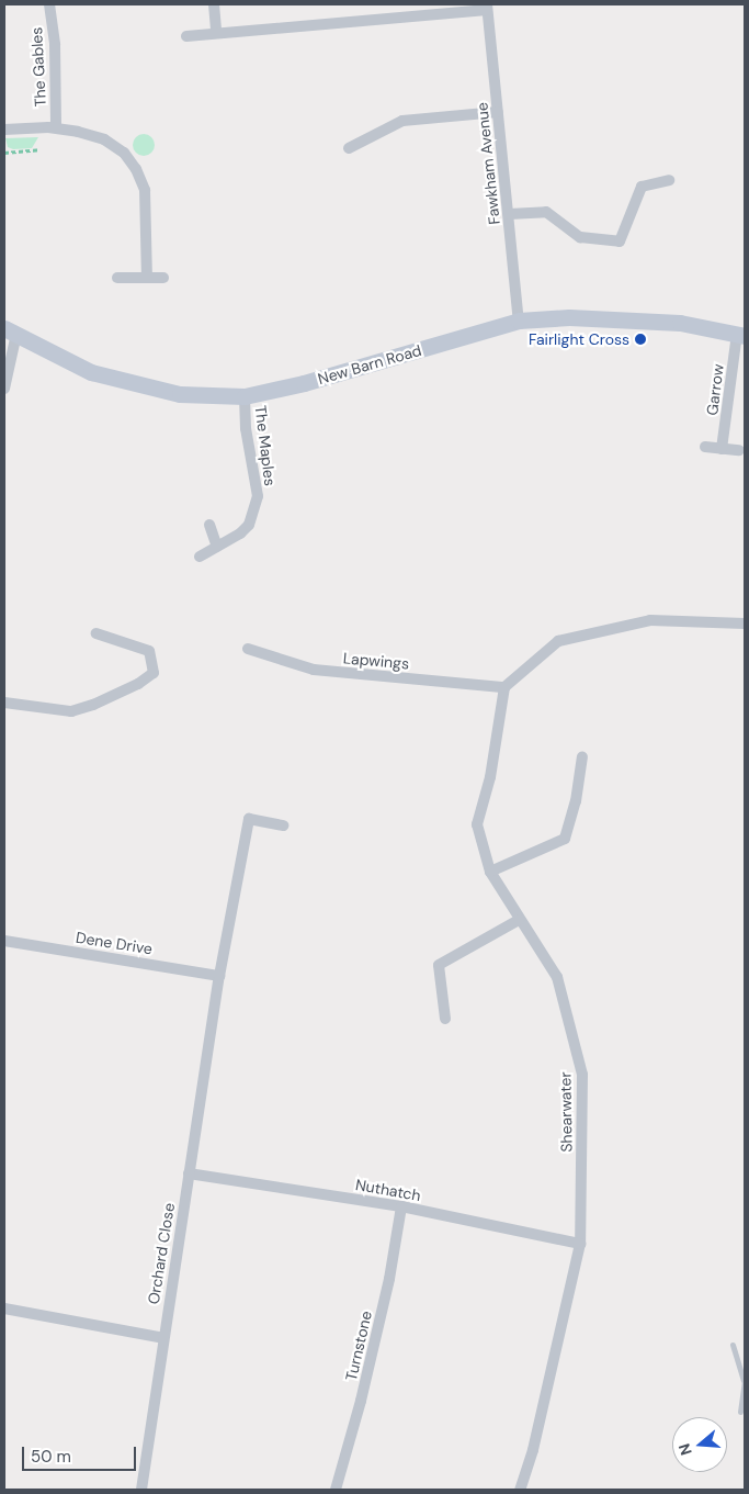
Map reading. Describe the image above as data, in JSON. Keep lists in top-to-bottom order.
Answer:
{
  "streets": {
    "street": [
      "The Gables",
      "Fawkham Avenue",
      "New Barn Road",
      "Garrow",
      "The Maples",
      "Lapwings",
      "Dene Drive",
      "Shearwater",
      "Nuthatch",
      "Orchard Close",
      "Turnstone"
    ]
  },
  "crossings": [
    ["Fawkham Avenue", "New Barn Road"],
    ["New Barn Road", "Garrow"],
    ["New Barn Road", "The Maples"],
    ["Lapwings", "Shearwater"],
    ["Shearwater", "Nuthatch"],
    ["Nuthatch", "Orchard Close"],
    ["Nuthatch", "Turnstone"]
  ],
  "places": ["Fairlight Cross"],
  "scale_bar": "50 m",
  "north": "left"
}
